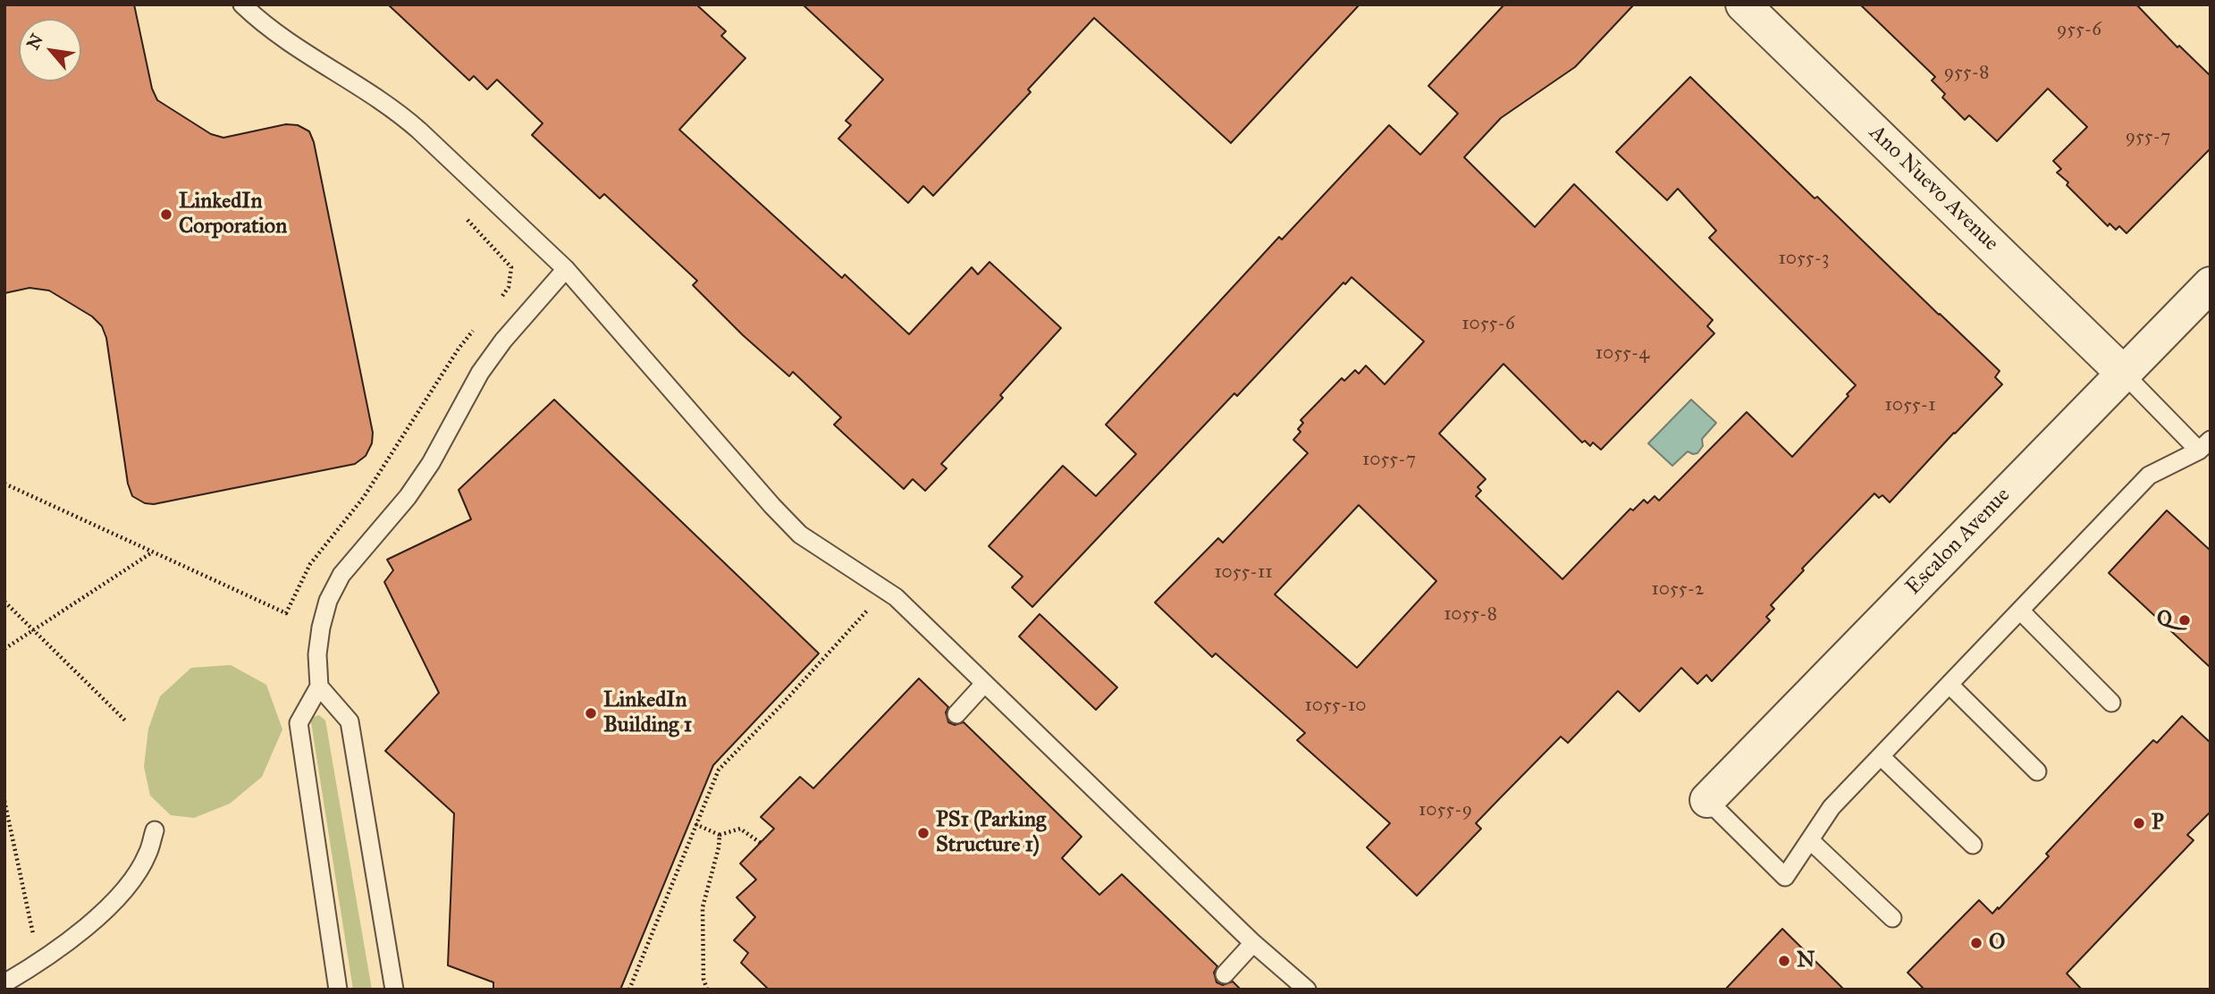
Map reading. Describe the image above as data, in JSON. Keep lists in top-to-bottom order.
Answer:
{
  "streets": {
    "street": ["Ano Nuevo Avenue", "Escalon Avenue"]
  },
  "crossings": [
    ["Ano Nuevo Avenue", "Escalon Avenue"]
  ],
  "places": [
    "LinkedIn Corporation",
    "Q",
    "LinkedIn Building 1",
    "P",
    "PS1 (Parking Structure 1)",
    "O",
    "N"
  ],
  "house_numbers": [
    "955-6",
    "955-8",
    "955-7",
    "1055-3",
    "1055-6",
    "1055-4",
    "1055-1",
    "1055-7",
    "1055-11",
    "1055-2",
    "1055-8",
    "1055-10",
    "1055-9"
  ],
  "north": "top left"
}
